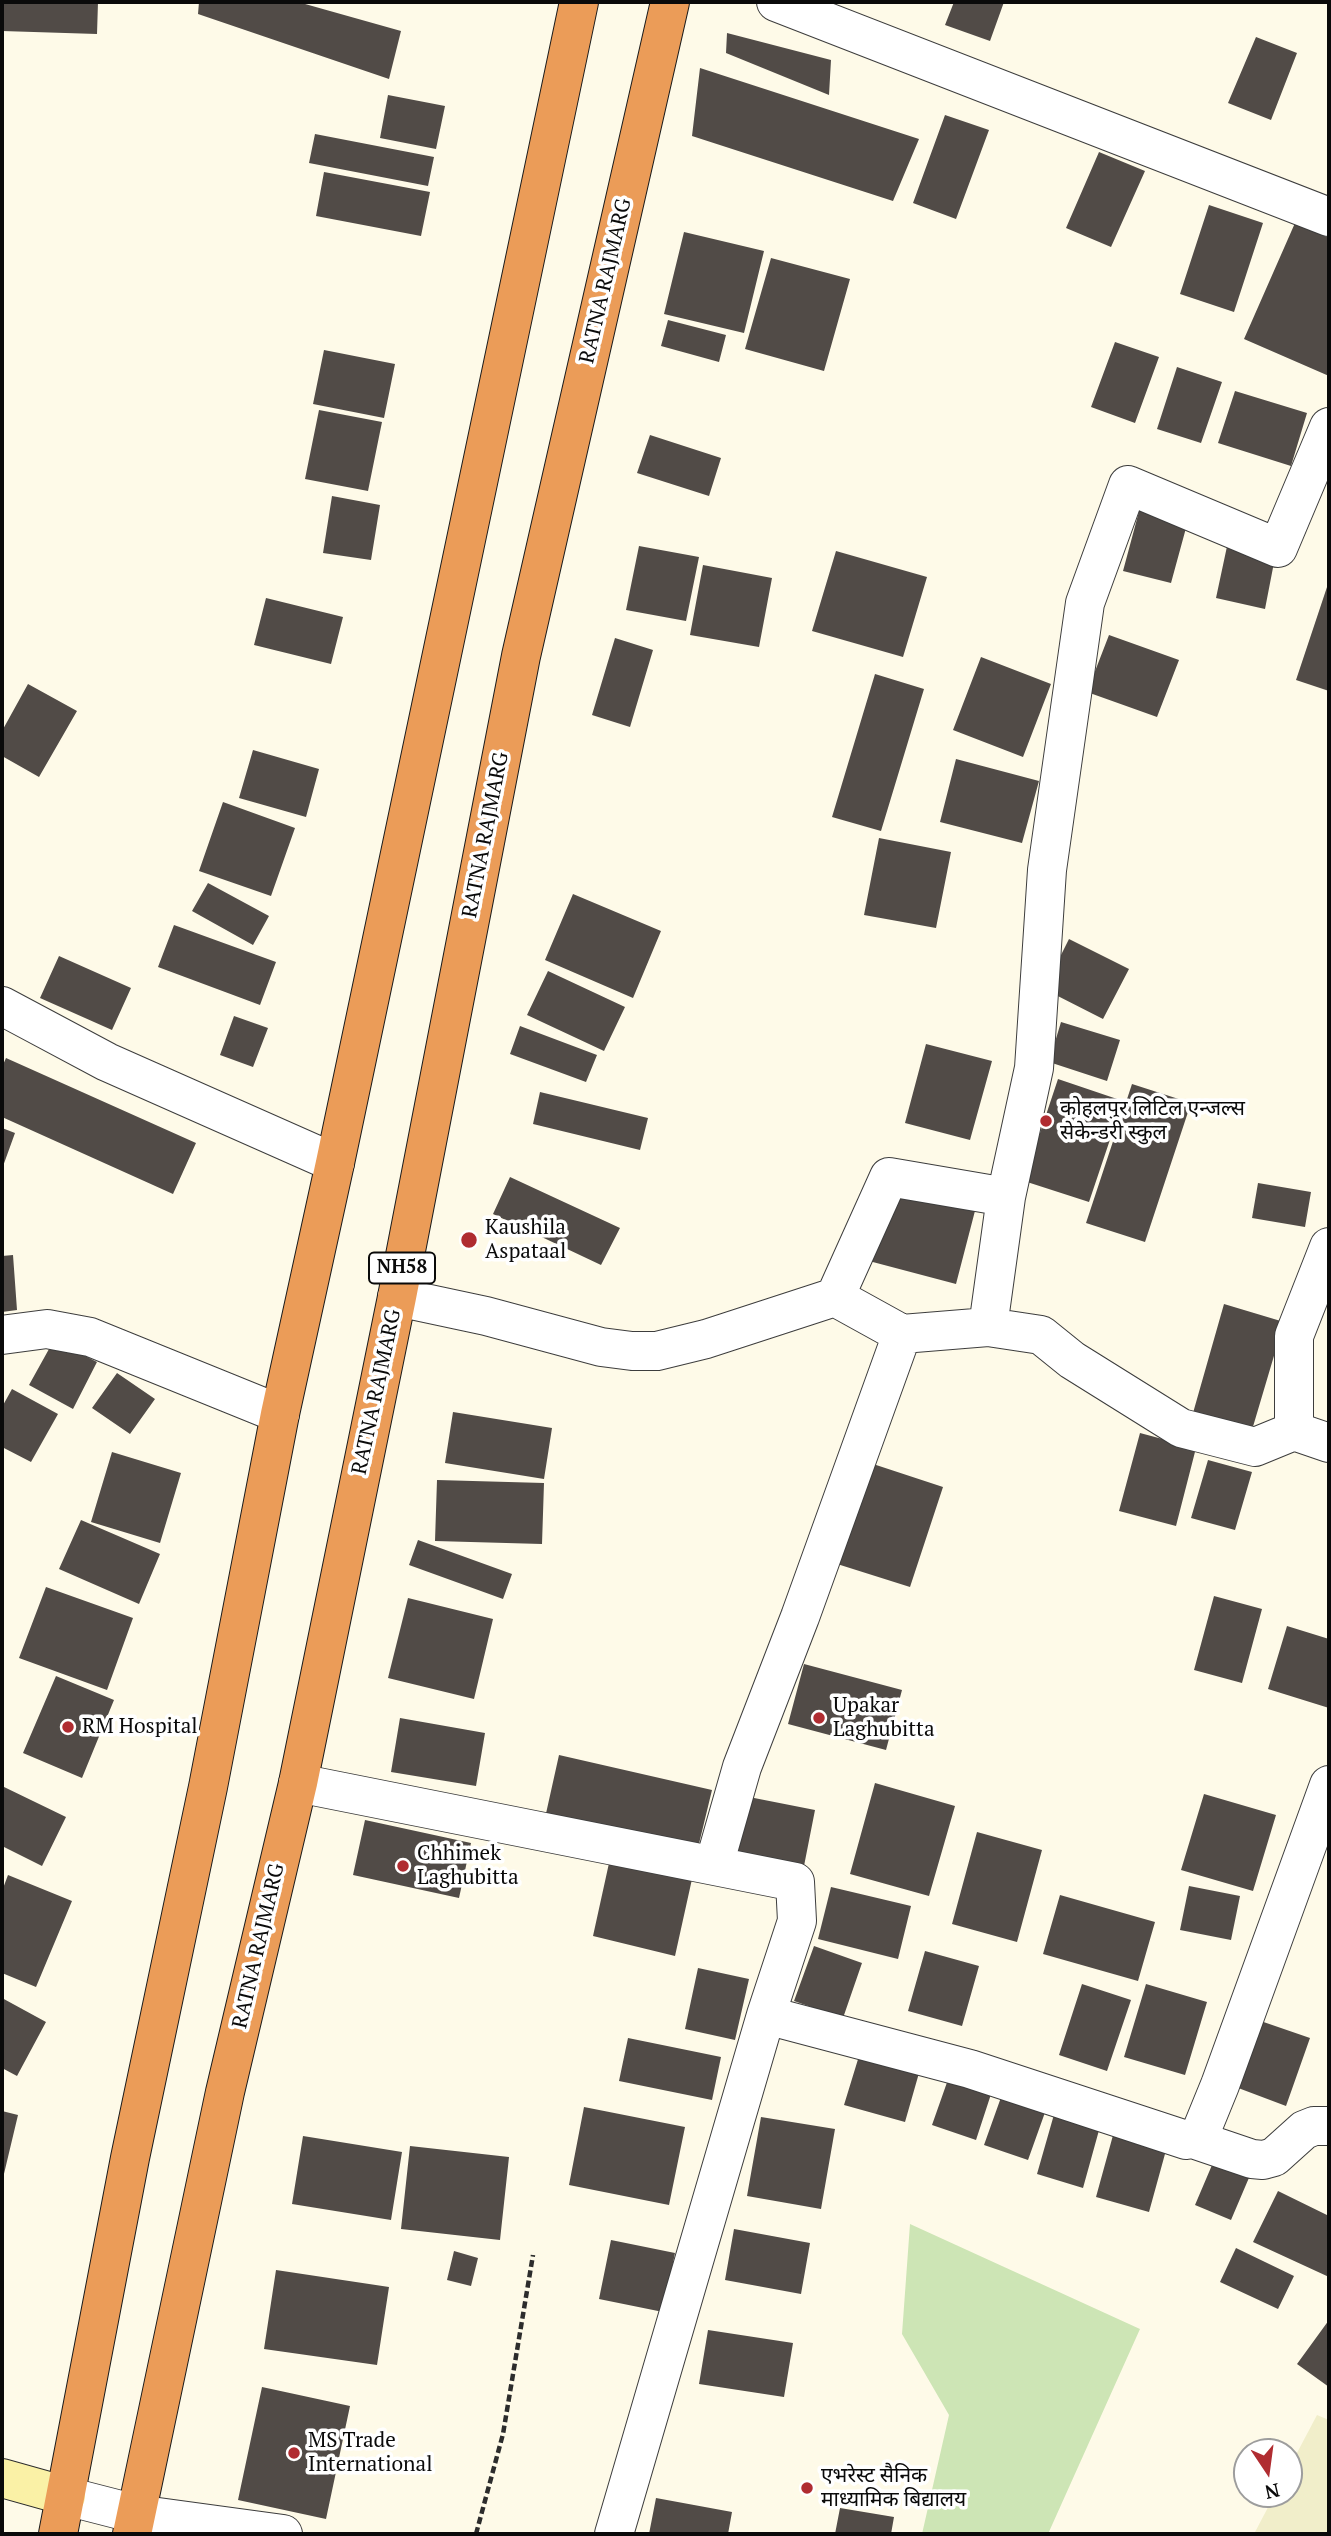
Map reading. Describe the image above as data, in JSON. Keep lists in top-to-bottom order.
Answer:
{
  "streets": {
    "highway": ["RATNA RAJMARG", "NH58"]
  },
  "places": [
    "कोहलपुर लिटिल एन्जल्स सेकेन्डरी स्कुल",
    "Kaushila Aspataal",
    "Upakar Laghubitta",
    "RM Hospital",
    "Chhimek Laghubitta",
    "MS Trade International",
    "एभरेस्ट सैनिक माध्यामिक बिद्यालय"
  ],
  "north": "bottom"
}
